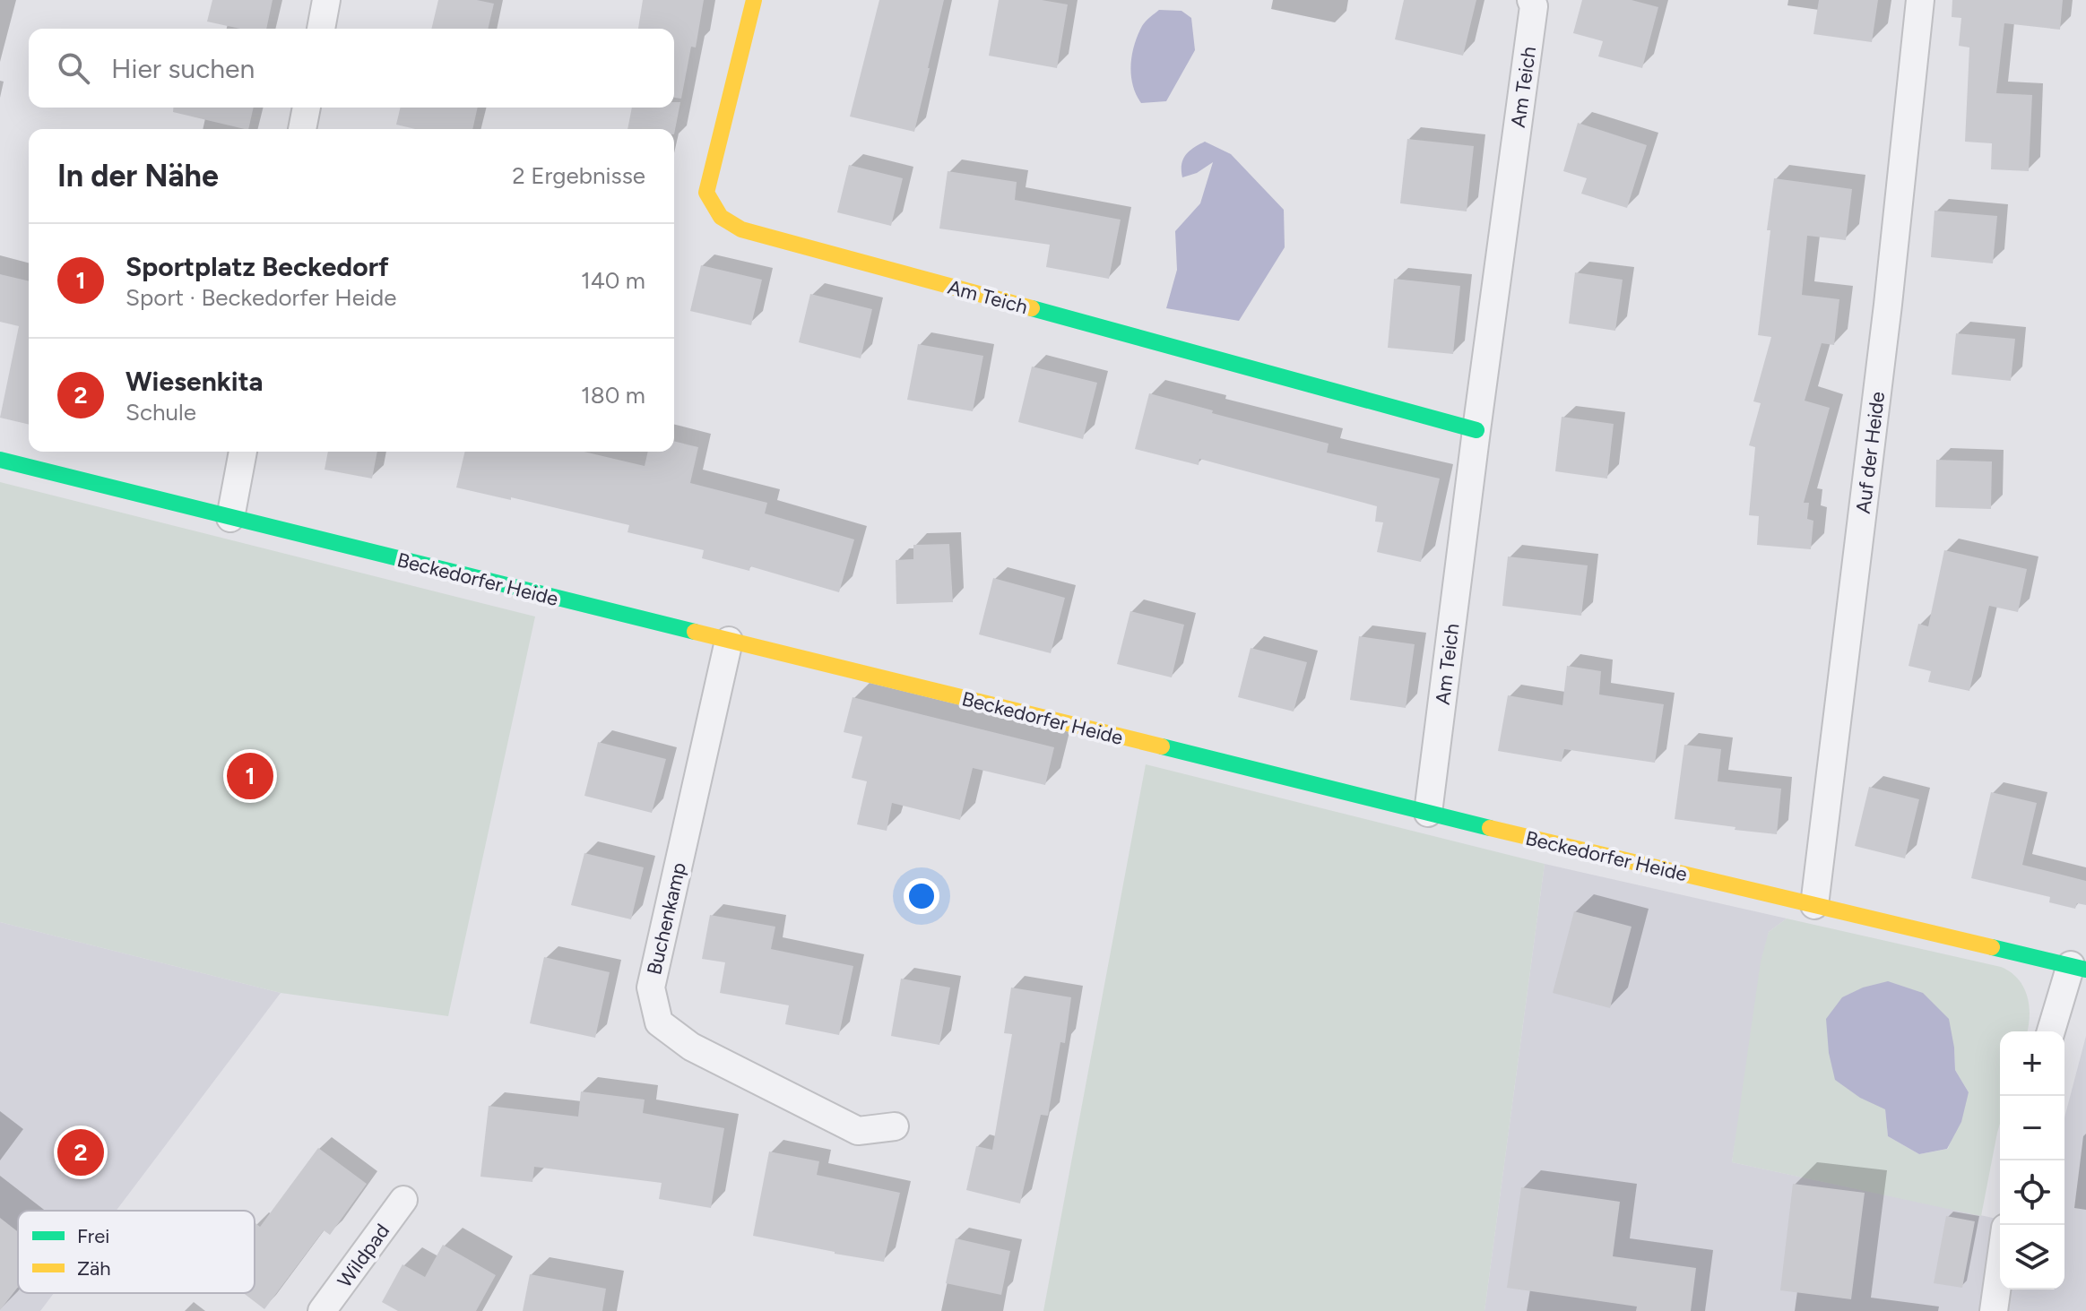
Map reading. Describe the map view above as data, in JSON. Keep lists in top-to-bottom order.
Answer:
{
  "streets": {
    "street": [
      "Am Teich",
      "Auf der Heide",
      "Beckedorfer Heide",
      "Buchenkamp",
      "Wildpad"
    ]
  },
  "crossings": [
    ["Am Teich", "Beckedorfer Heide"],
    ["Auf der Heide", "Beckedorfer Heide"],
    ["Beckedorfer Heide", "Buchenkamp"]
  ],
  "legend": ["Frei", "Zäh"],
  "page": {
    "search": "Hier suchen",
    "heading": ["In der Nähe", "2 Ergebnisse"],
    "list": [
      {
        "mark": "1",
        "name": "Sportplatz Beckedorf",
        "note": "Sport · Beckedorfer Heide",
        "value": "140 m"
      },
      {
        "mark": "2",
        "name": "Wiesenkita",
        "note": "Schule",
        "value": "180 m"
      }
    ],
    "pins": ["1", "2"],
    "map_buttons": ["+", "−"]
  }
}
